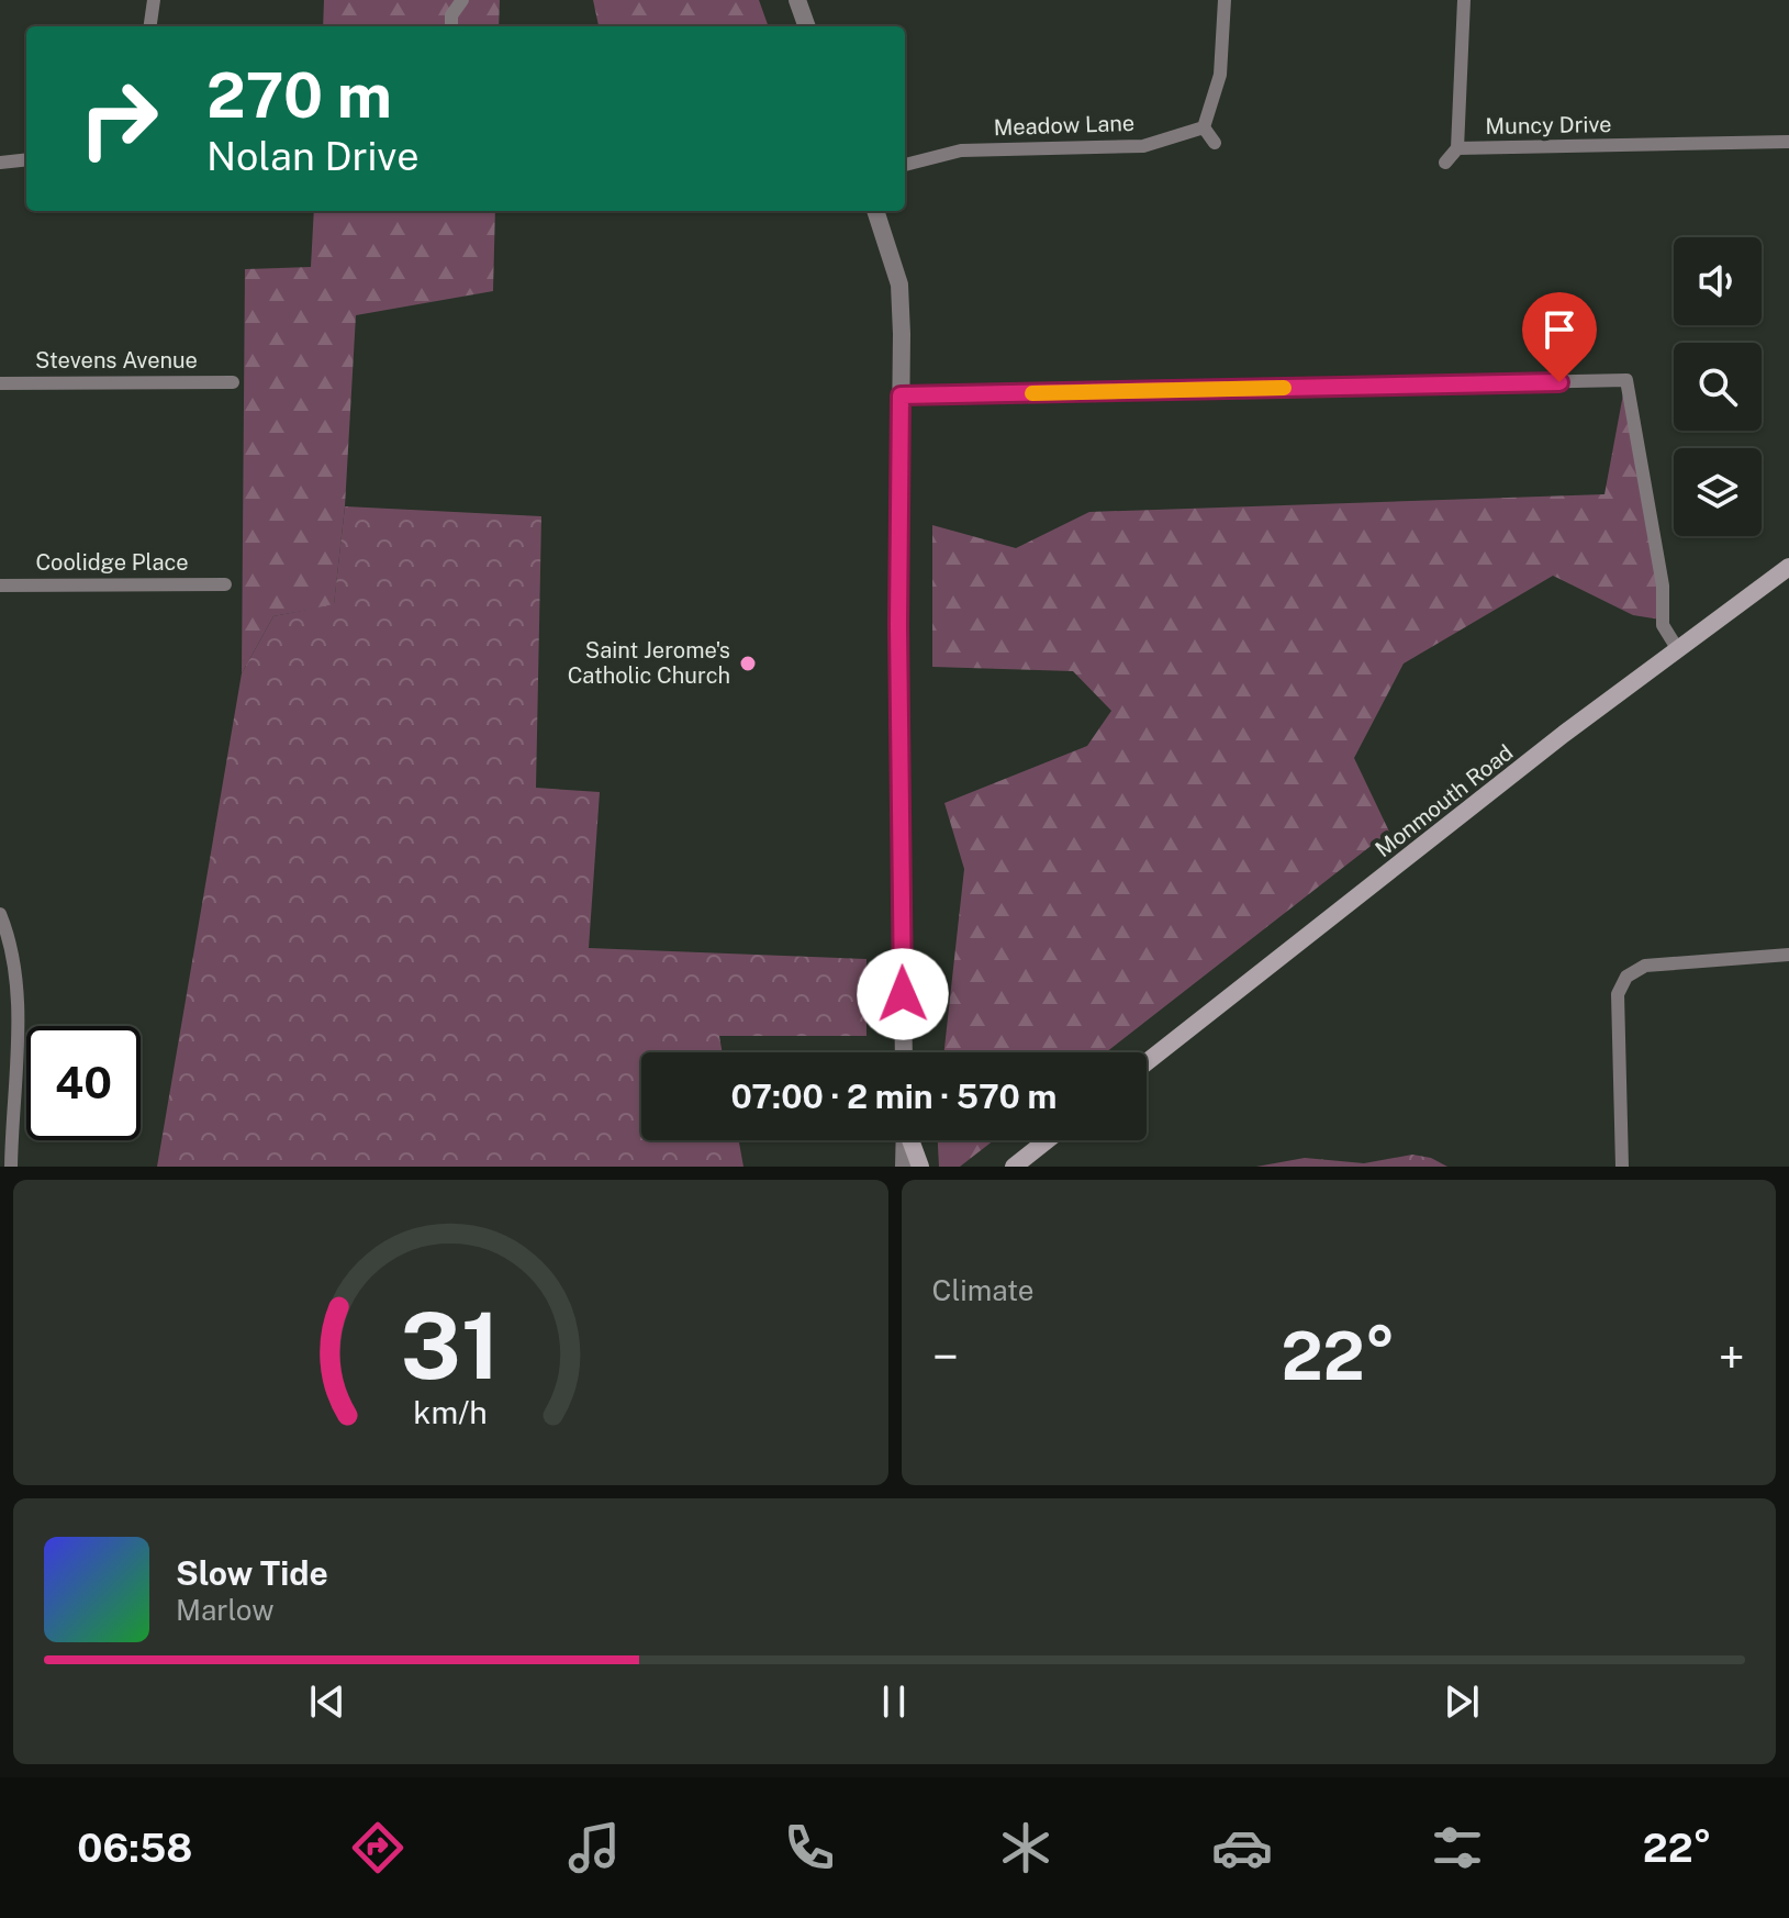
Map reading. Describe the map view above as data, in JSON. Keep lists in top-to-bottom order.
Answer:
{
  "streets": {
    "main road": ["Monmouth Road"],
    "street": [
      "Meadow Lane",
      "Muncy Drive",
      "Stevens Avenue",
      "Coolidge Place"
    ]
  },
  "places": ["Saint Jerome's Catholic Church"],
  "page": {
    "turn": ["270 m", "Nolan Drive"],
    "limit": "40",
    "trip": "07:00 · 2 min · 570 m",
    "tile": "Climate",
    "heat": ["−", "22°", "+"],
    "song": ["Slow Tide", "Marlow"],
    "tabs": ["06:58", "22°"],
    "gauge": ["31", "km/h"]
  }
}
